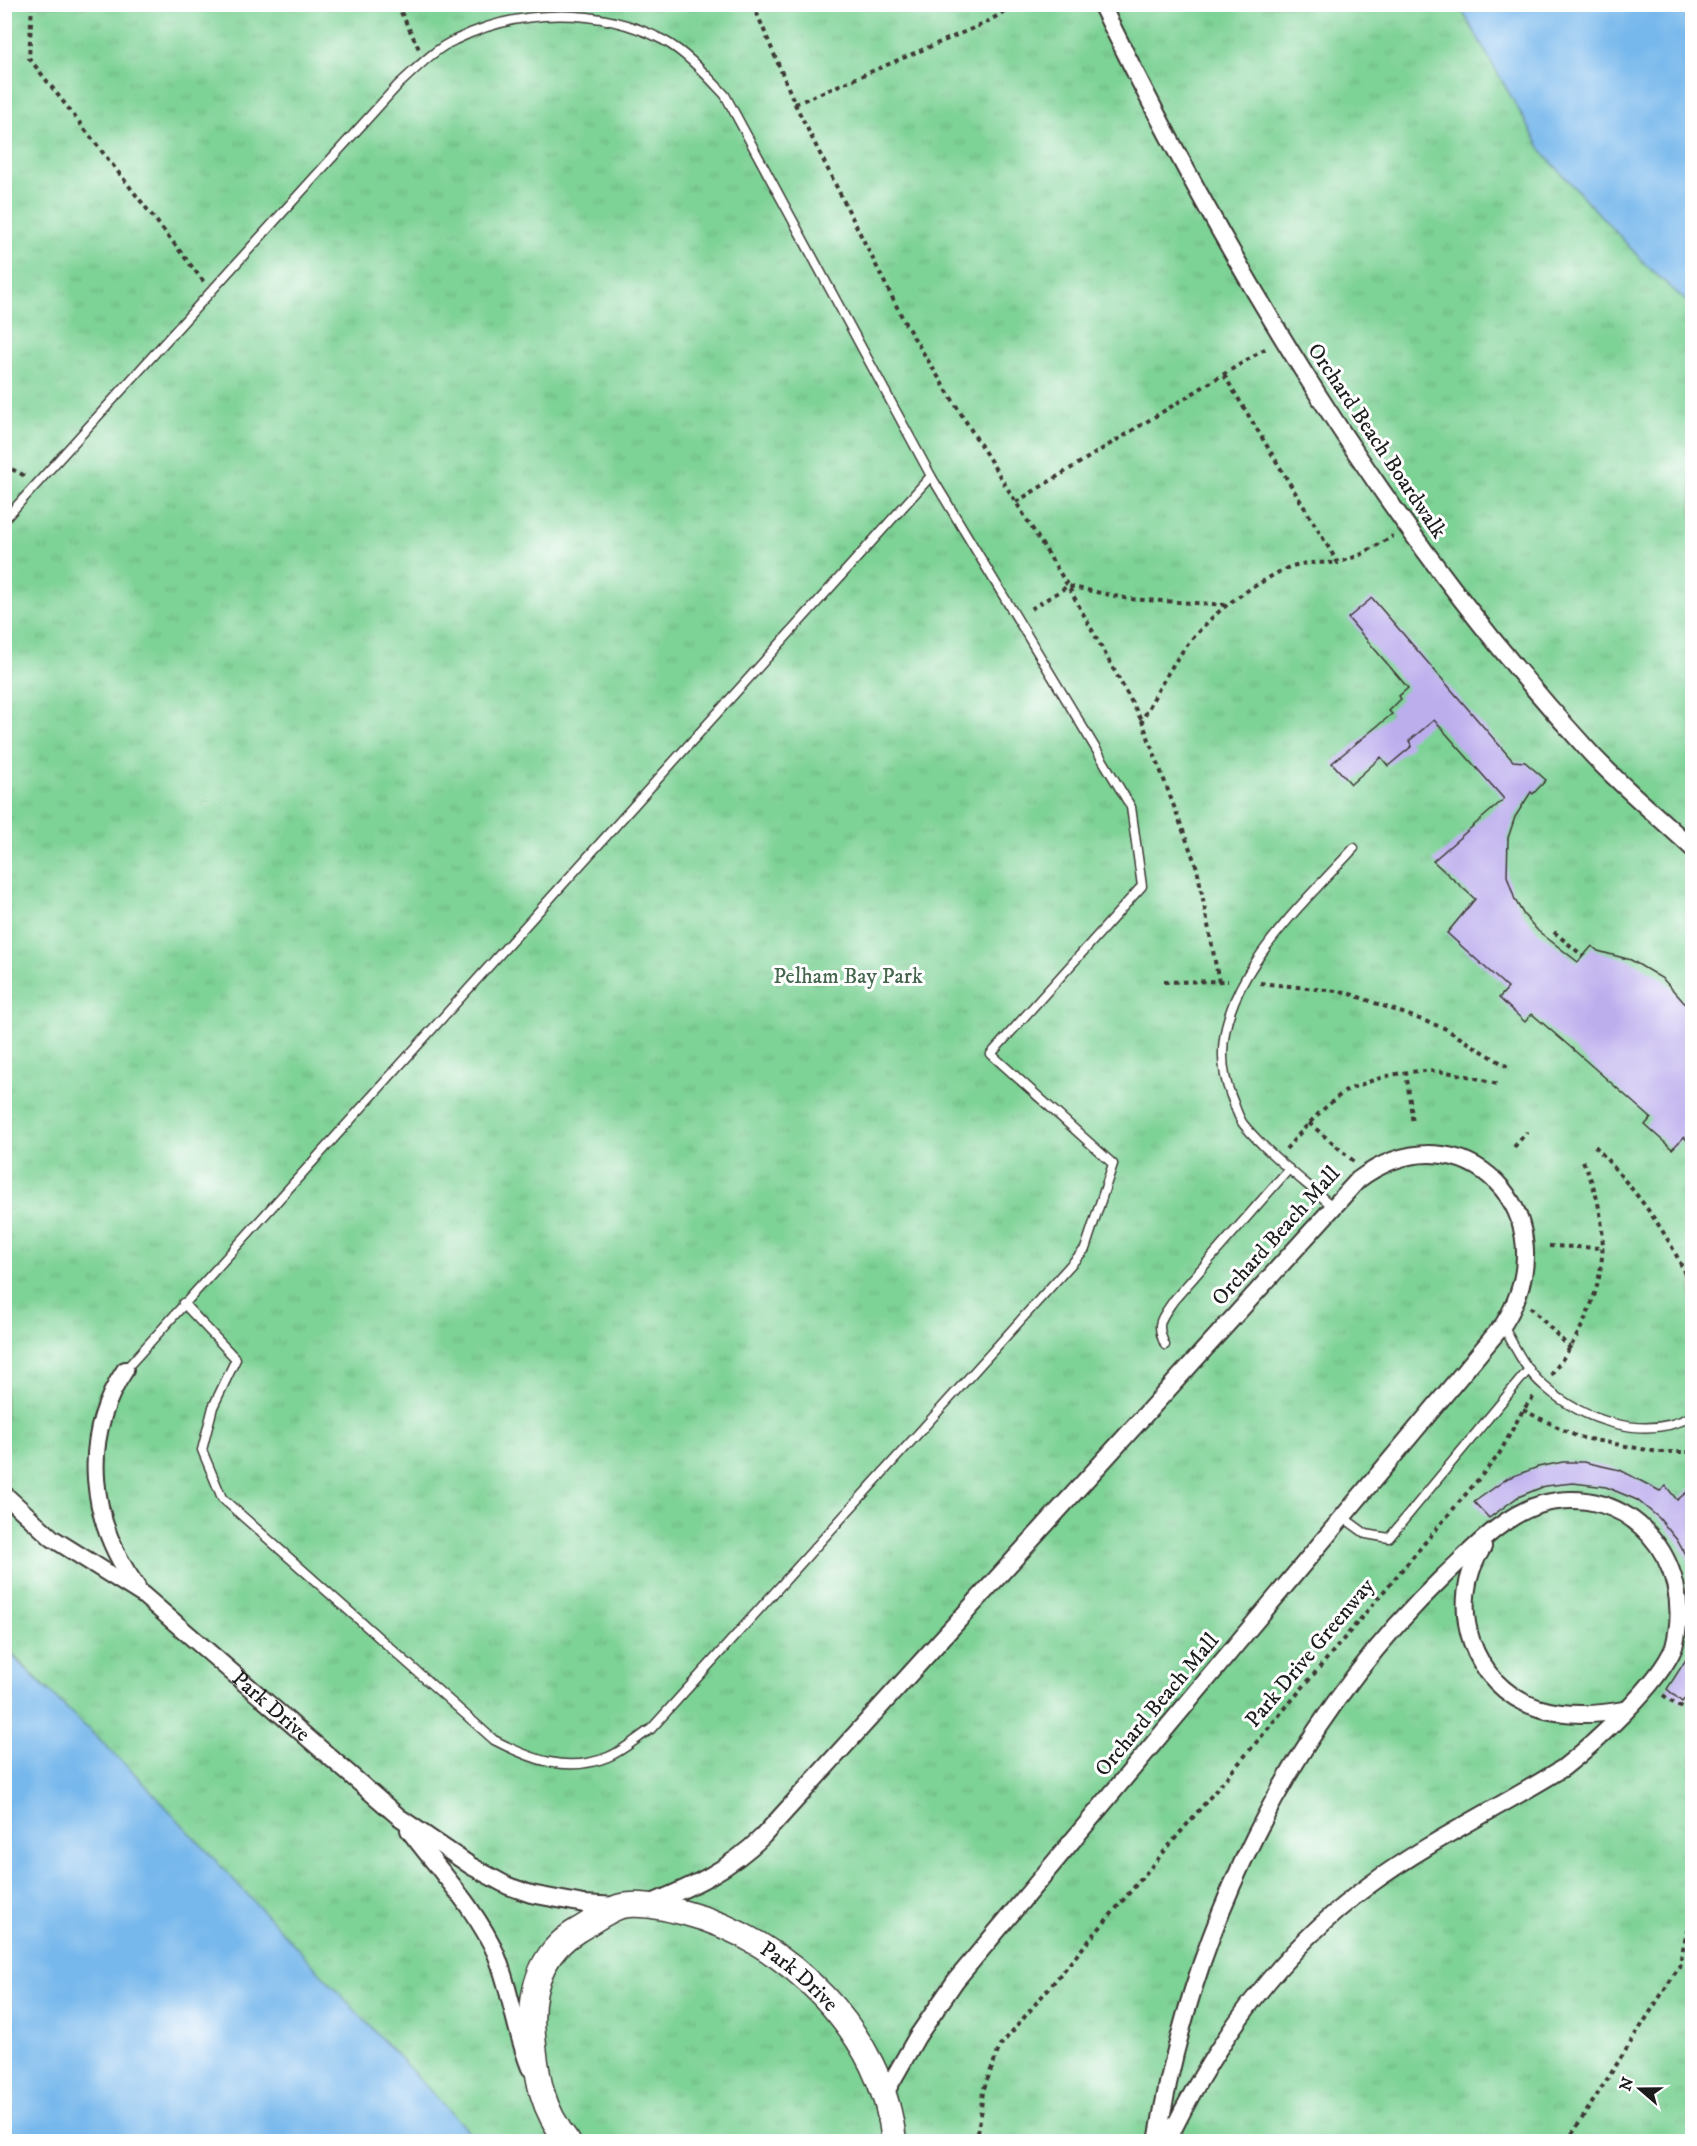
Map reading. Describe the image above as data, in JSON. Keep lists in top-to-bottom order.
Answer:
{
  "streets": {
    "street": ["Orchard Beach Boardwalk", "Orchard Beach Mall", "Park Drive"],
    "path": ["Park Drive Greenway"]
  },
  "crossings": [
    ["Orchard Beach Mall", "Park Drive"]
  ],
  "parks": ["Pelham Bay Park"],
  "north": "left"
}
